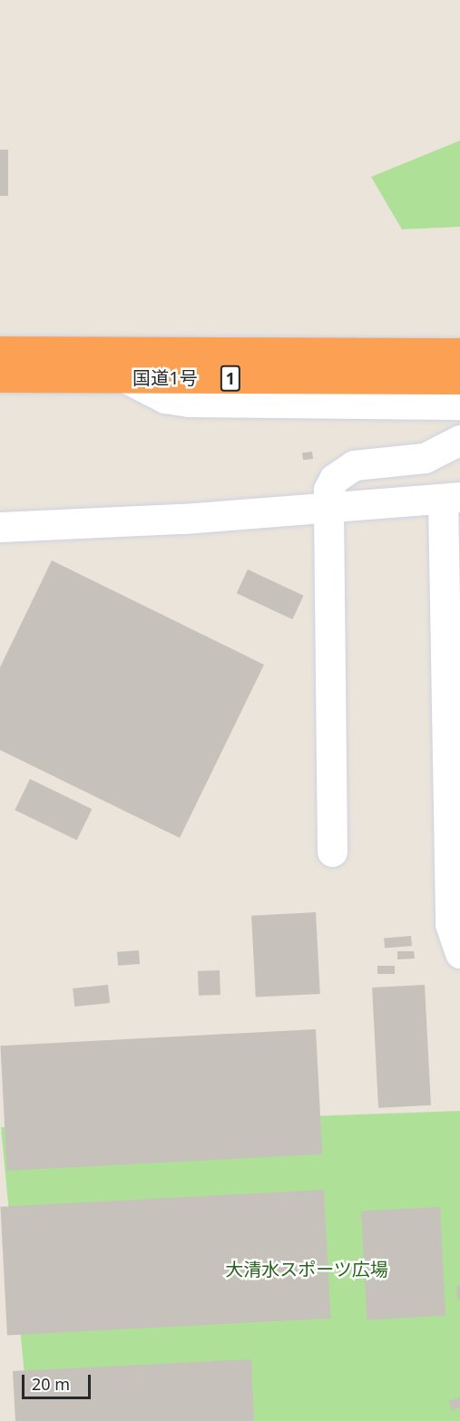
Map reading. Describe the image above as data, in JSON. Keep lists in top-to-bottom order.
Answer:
{
  "streets": {
    "highway": ["国道1号", "1"]
  },
  "parks": ["大清水スポーツ広場"],
  "scale_bar": "20 m"
}
